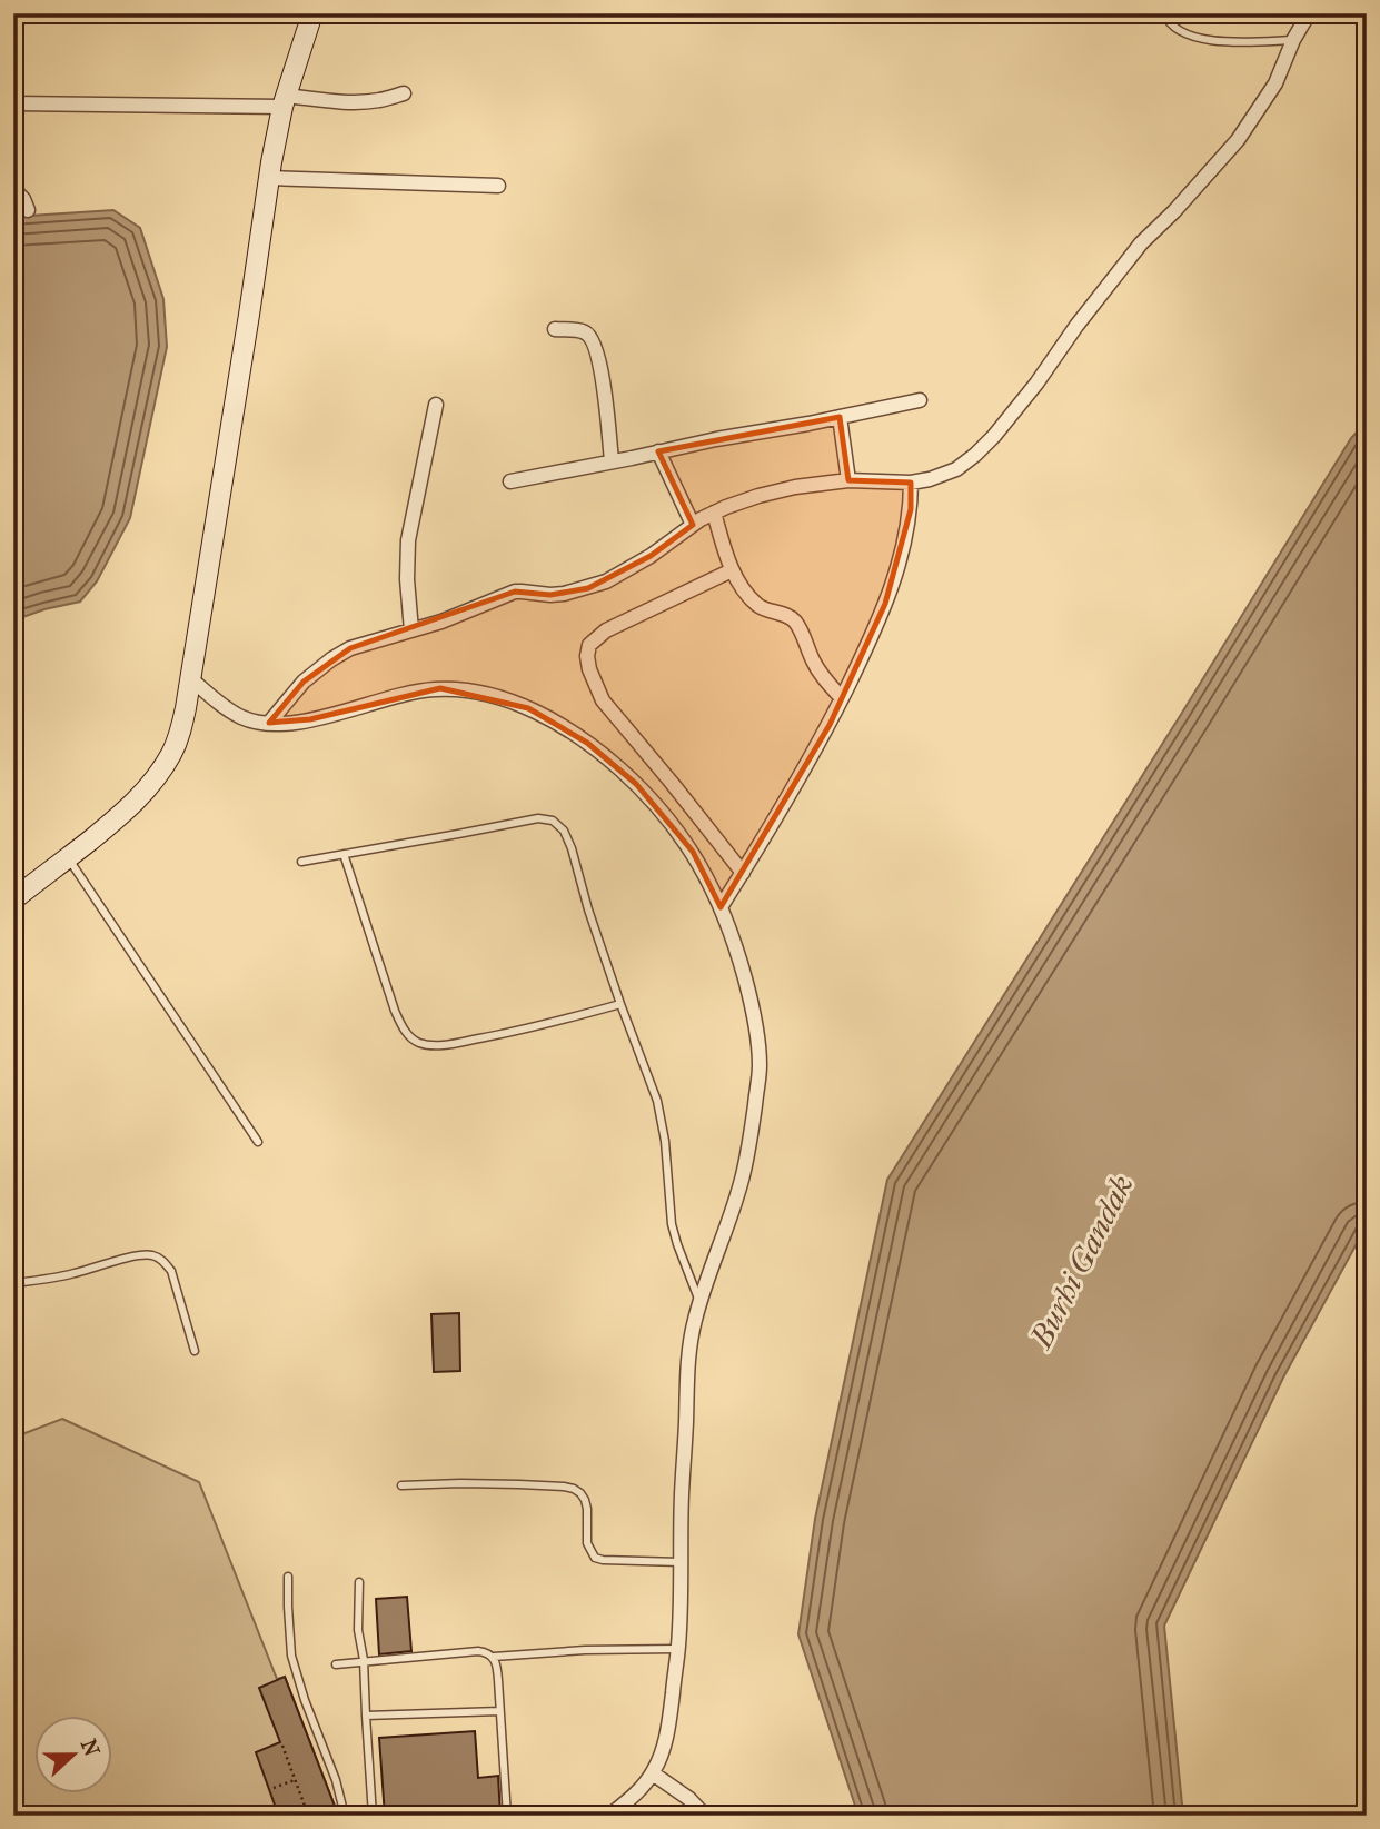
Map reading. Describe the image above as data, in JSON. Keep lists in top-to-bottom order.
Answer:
{
  "water": ["Burhi Gandak"],
  "north": "right"
}
